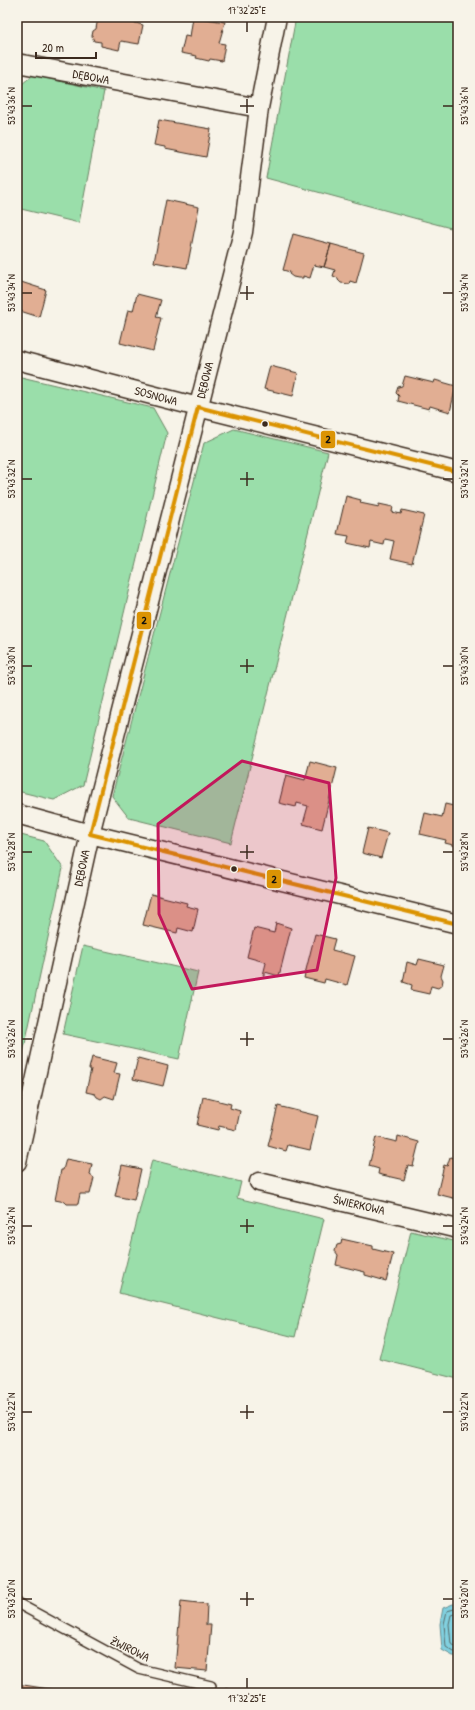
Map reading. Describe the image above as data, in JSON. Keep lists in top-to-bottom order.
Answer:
{
  "streets": {
    "street": ["DĘBOWA", "SOSNOWA", "ŚWIERKOWA"],
    "lane": ["ŻWIROWA"]
  },
  "crossings": [
    ["DĘBOWA", "SOSNOWA"]
  ],
  "lines": ["transit line 2"],
  "scale_bar": "20 m",
  "coordinates": [
    "17°32'25\"E",
    "53°43'36\"N",
    "53°43'34\"N",
    "53°43'32\"N",
    "53°43'30\"N",
    "53°43'28\"N",
    "53°43'26\"N",
    "53°43'24\"N",
    "53°43'22\"N",
    "53°43'20\"N"
  ]
}
